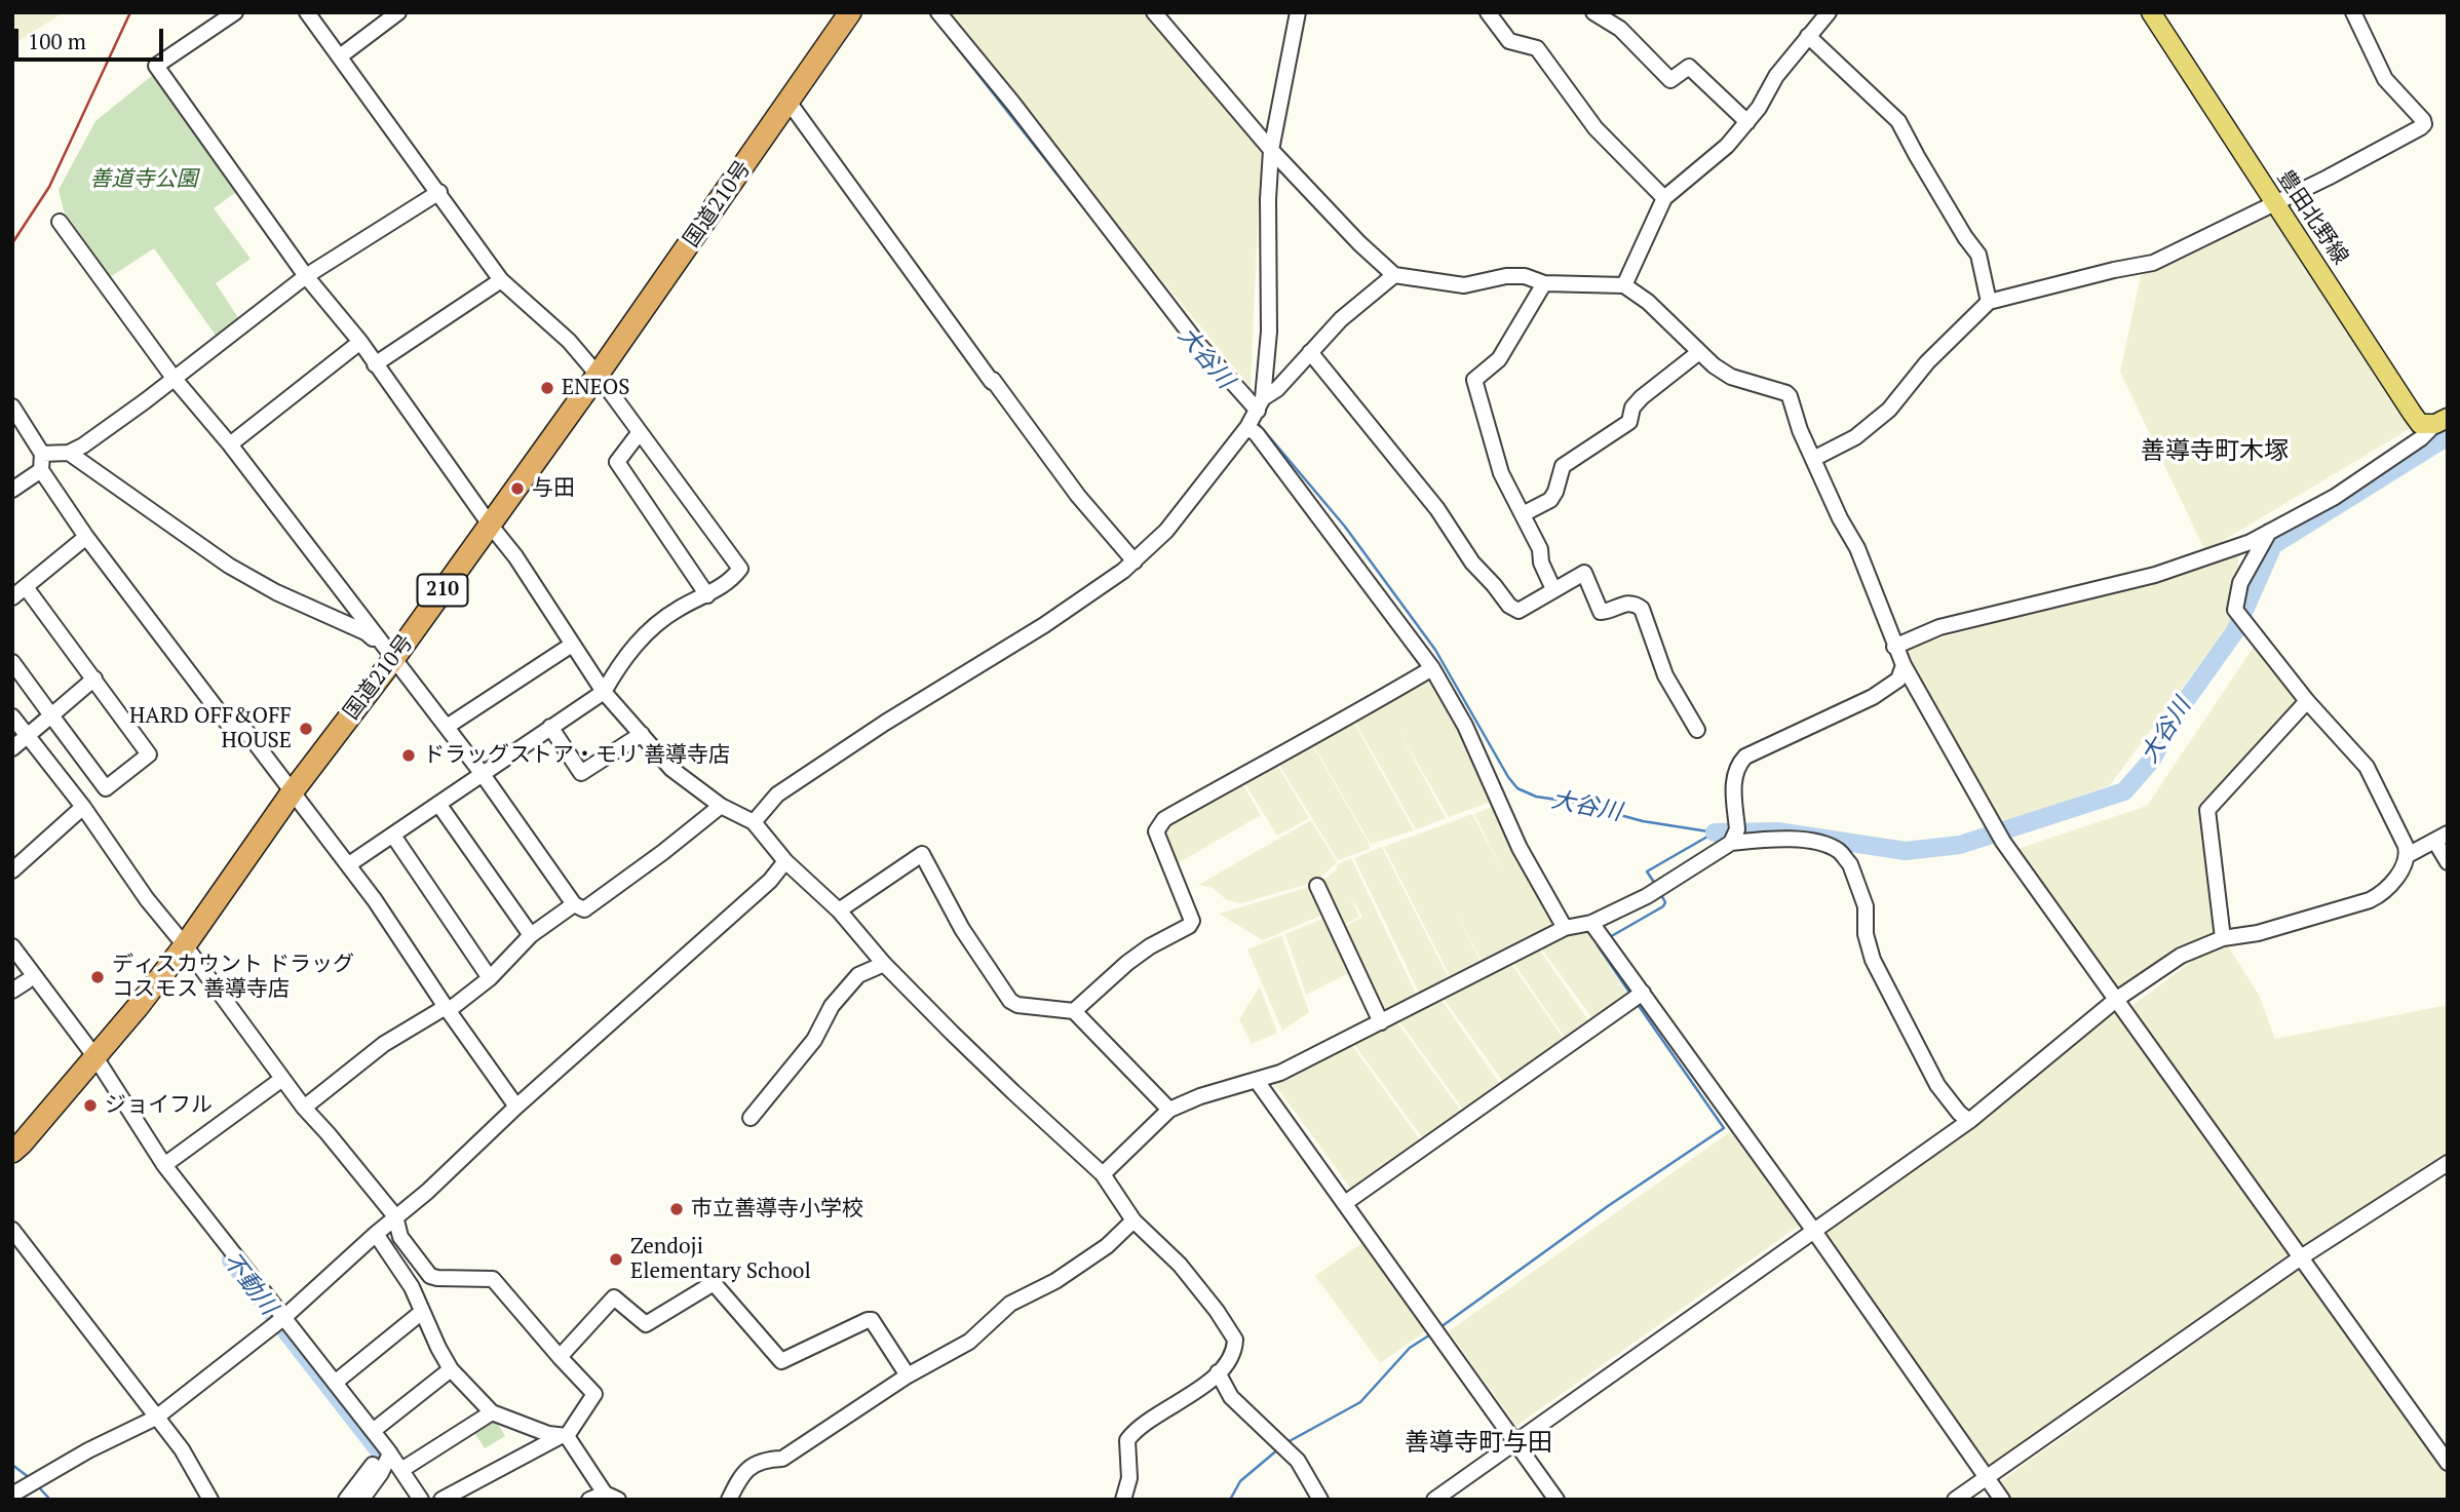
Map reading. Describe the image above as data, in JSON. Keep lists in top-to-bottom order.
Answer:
{
  "streets": {
    "highway": ["国道210号", "210"],
    "main road": ["豊田北野線"]
  },
  "districts": ["善導寺町木塚", "善導寺町与田"],
  "water": ["大谷川", "不動川"],
  "parks": ["善道寺公園"],
  "places": [
    "ENEOS",
    "与田",
    "HARD OFF&OFF HOUSE",
    "ドラッグストア・モリ 善導寺店",
    "ディスカウント ドラッグ コスモス 善導寺店",
    "ジョイフル",
    "市立善導寺小学校",
    "Zendoji Elementary School"
  ],
  "scale_bar": "100 m"
}
